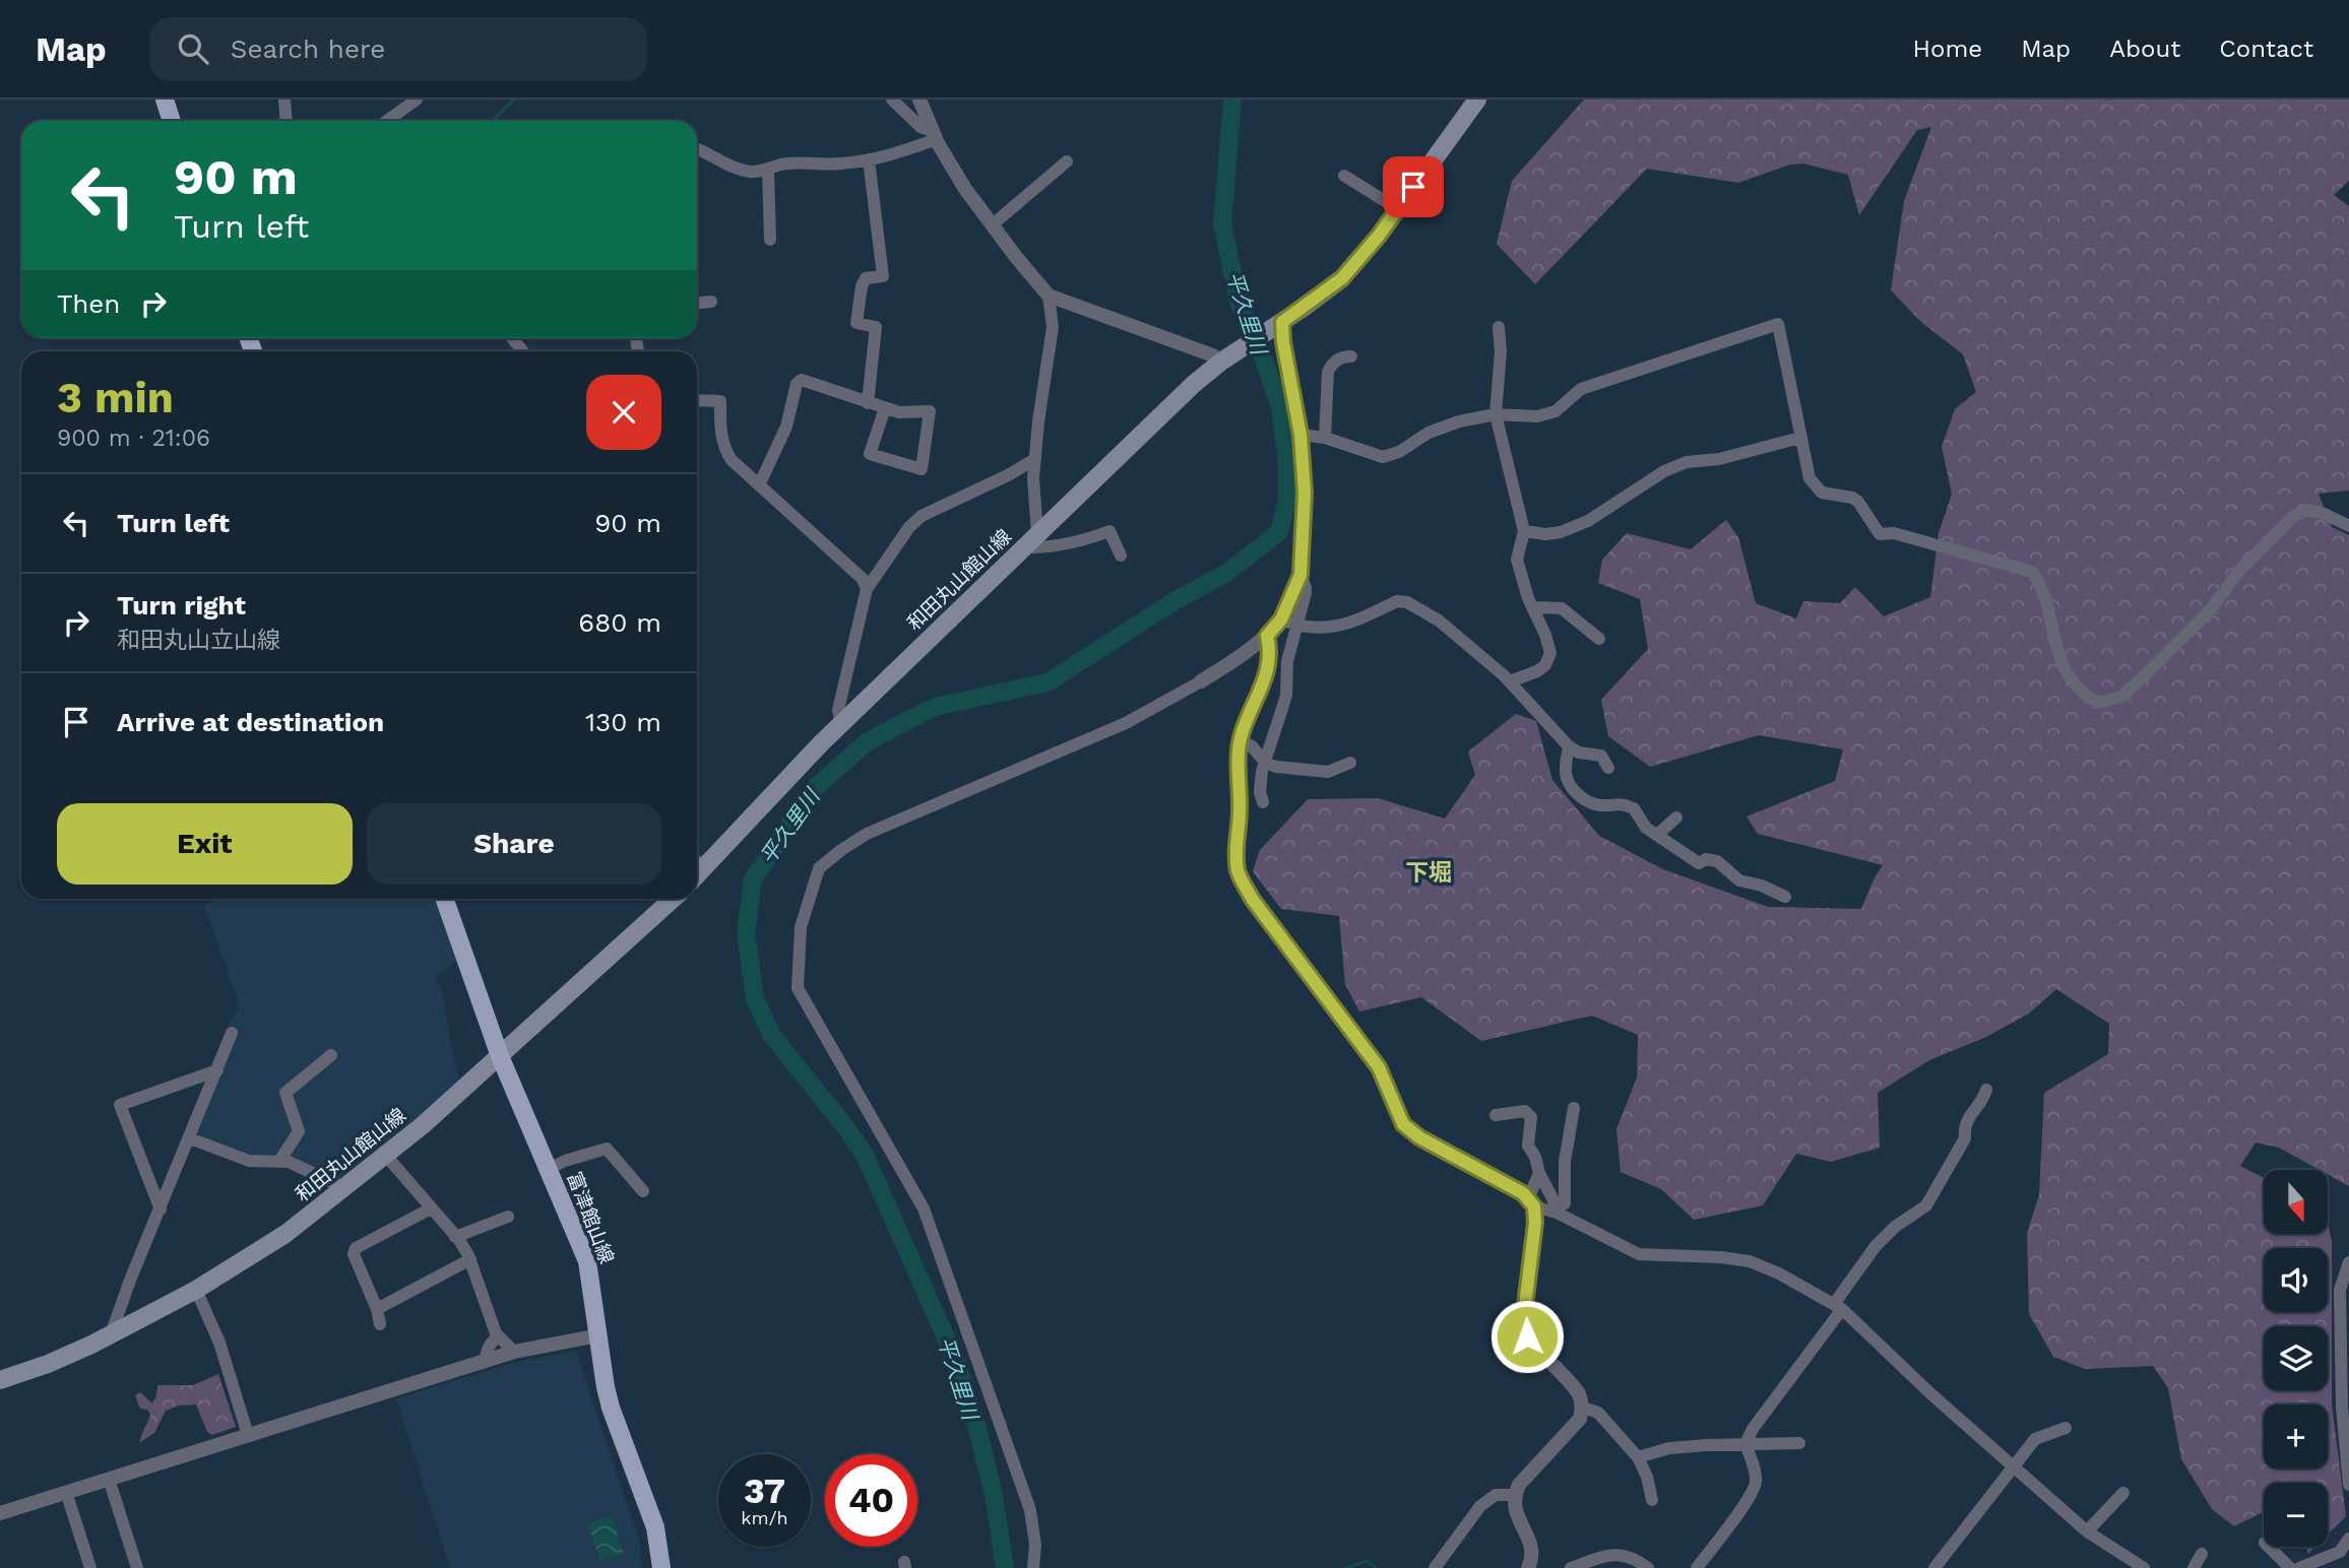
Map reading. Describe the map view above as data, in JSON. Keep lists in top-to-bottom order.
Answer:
{
  "streets": {
    "main road": ["和田丸山館山線", "富津館山線"]
  },
  "crossings": [
    ["和田丸山館山線", "富津館山線"]
  ],
  "districts": ["下堀"],
  "water": ["平久里川"],
  "north": "bottom",
  "page": {
    "header": "Map",
    "search": "Search here",
    "nav": [
      "Home",
      "Map",
      "About",
      "Contact"
    ],
    "turn": ["90 m", "Turn left"],
    "then": "Then",
    "heading": ["3 min", "900 m · 21:06"],
    "list": [
      {
        "name": "Turn left",
        "value": "90 m"
      },
      {
        "name": "Turn right",
        "note": "和田丸山立山線",
        "value": "680 m"
      },
      {
        "name": "Arrive at destination",
        "value": "130 m"
      }
    ],
    "buttons": ["Exit", "Share"],
    "map_buttons": ["+", "−"],
    "speed": "37 km/h",
    "limit": "40"
  }
}
